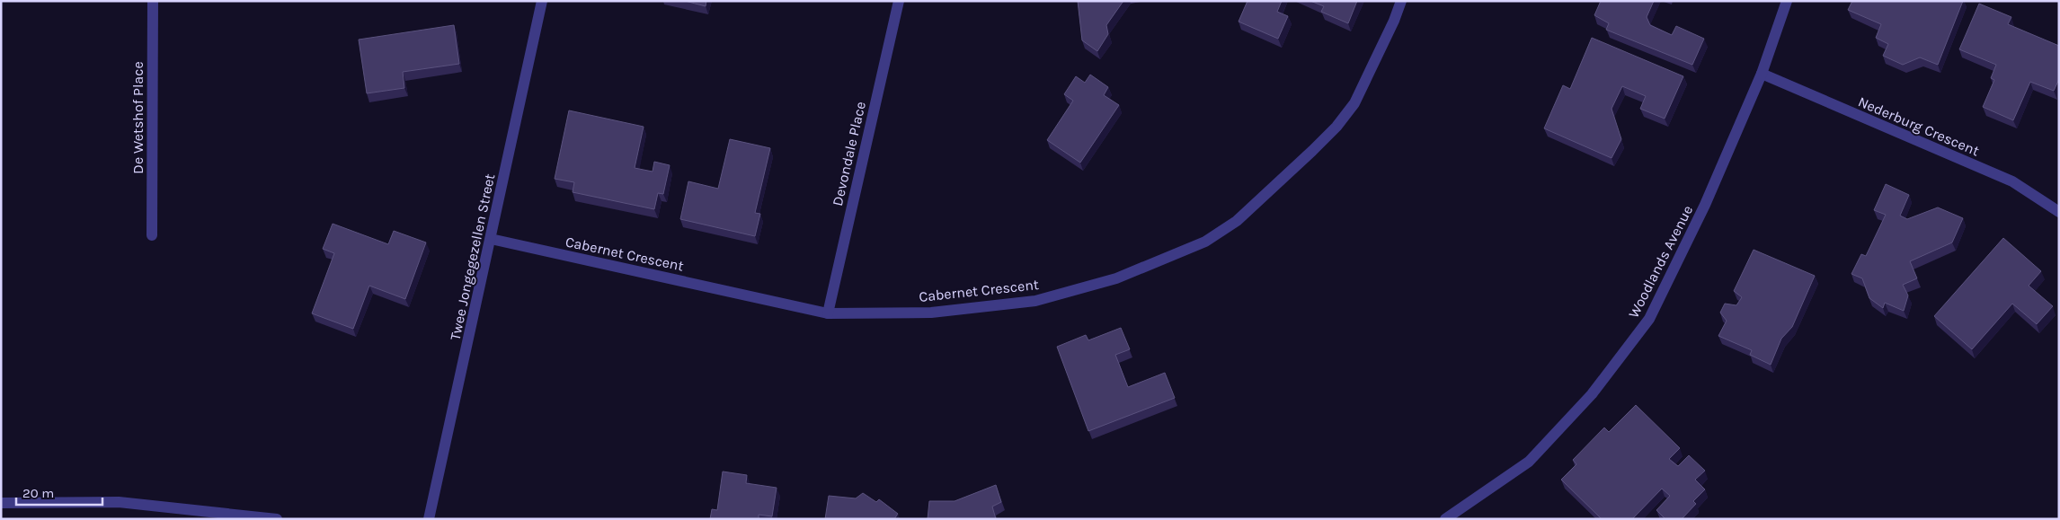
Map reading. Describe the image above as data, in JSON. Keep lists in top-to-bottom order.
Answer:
{
  "streets": {
    "street": [
      "De Wetshof Place",
      "Nederburg Crescent",
      "Devondale Place",
      "Cabernet Crescent",
      "Twee Jongegezellen Street",
      "Woodlands Avenue"
    ]
  },
  "crossings": [
    ["Nederburg Crescent", "Woodlands Avenue"],
    ["Devondale Place", "Cabernet Crescent"],
    ["Cabernet Crescent", "Twee Jongegezellen Street"]
  ],
  "scale_bar": "20 m"
}
